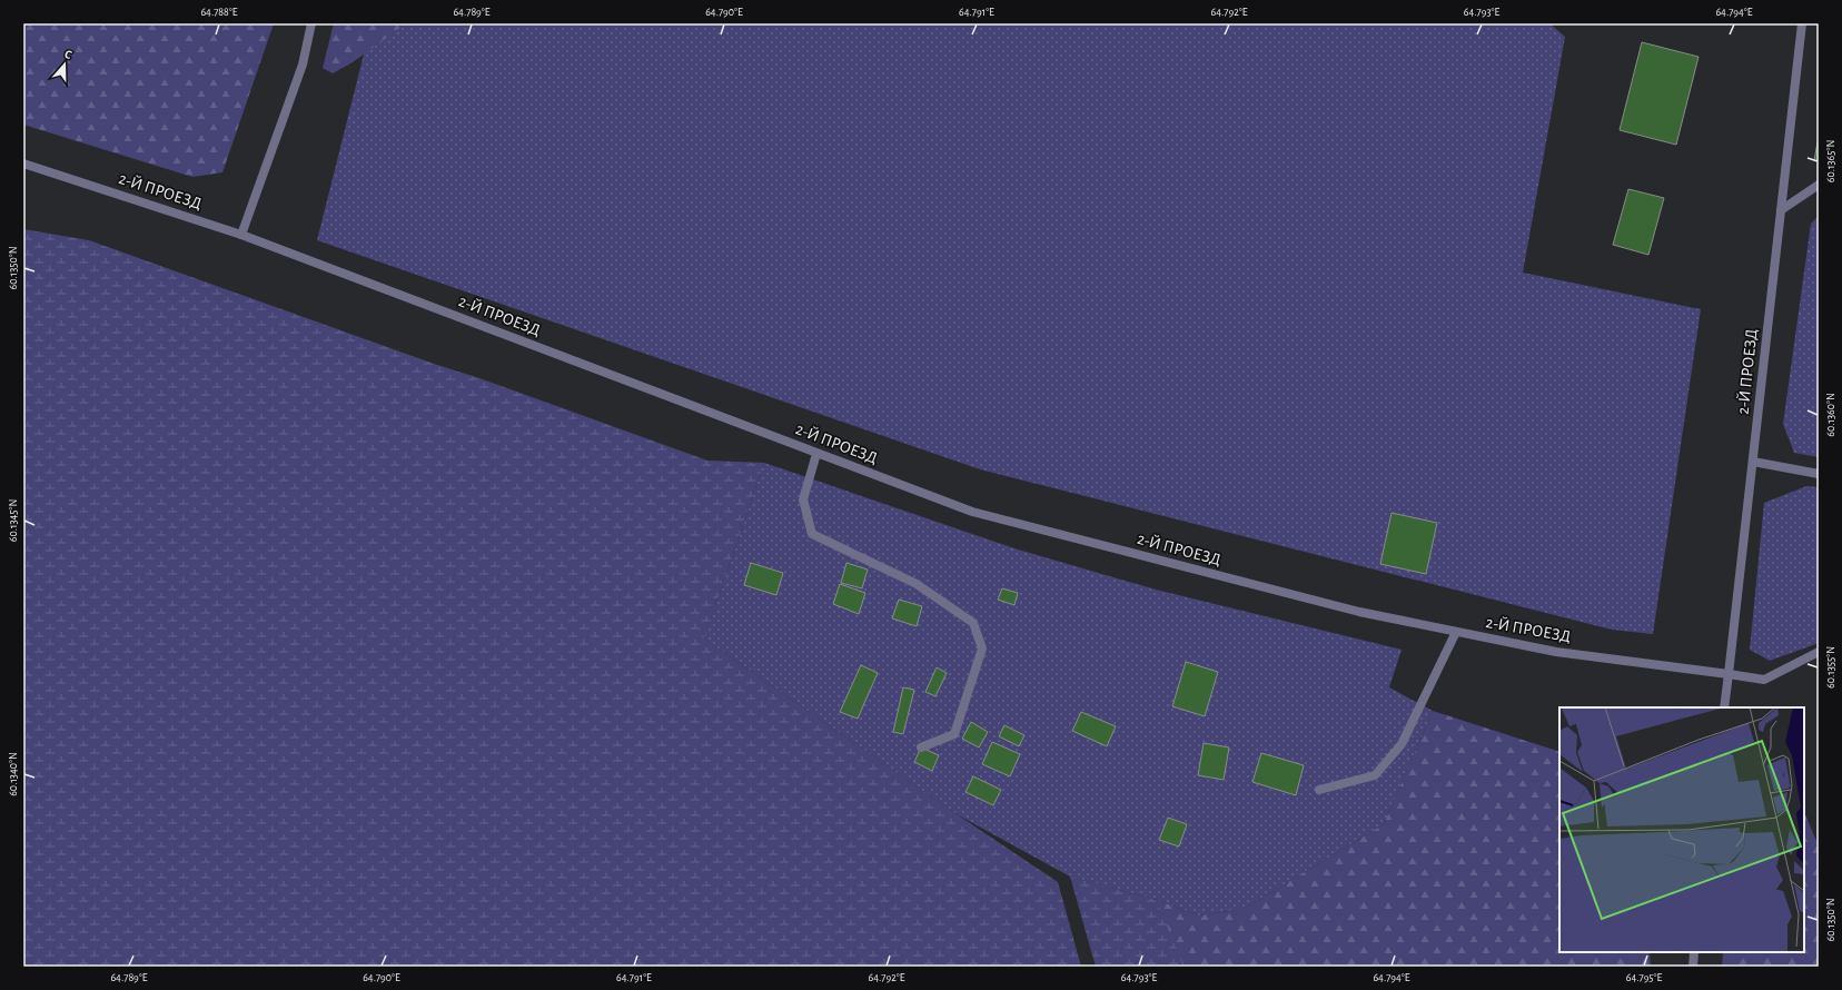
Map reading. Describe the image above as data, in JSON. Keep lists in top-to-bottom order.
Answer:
{
  "streets": {
    "street": ["2-Й ПРОЕЗД"]
  },
  "north": "top",
  "coordinates": [
    "64.788°E",
    "64.789°E",
    "64.790°E",
    "64.791°E",
    "64.792°E",
    "64.793°E",
    "64.794°E",
    "60.1365°N",
    "60.1350°N",
    "60.1360°N",
    "60.1345°N",
    "60.1355°N",
    "60.1340°N",
    "64.795°E"
  ]
}
